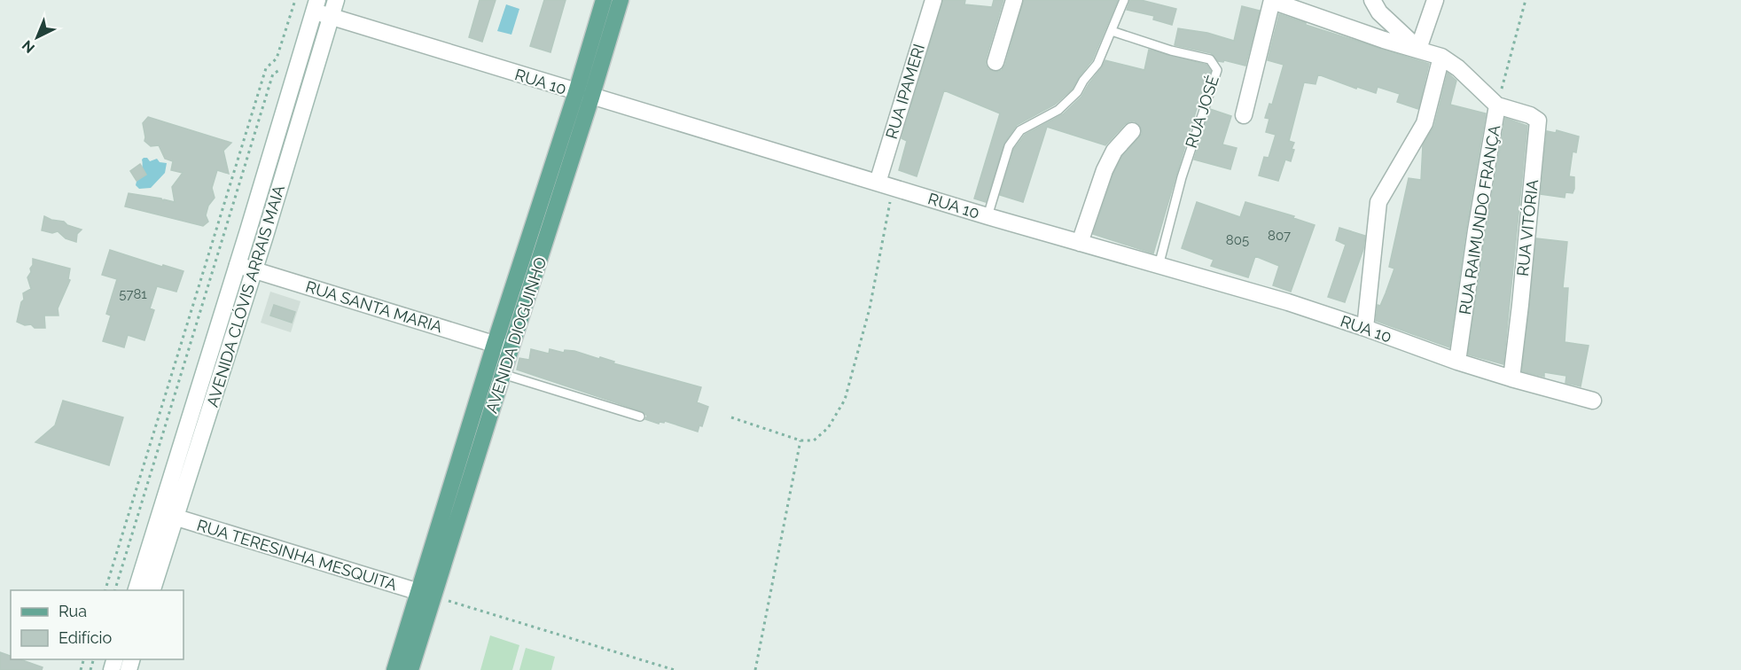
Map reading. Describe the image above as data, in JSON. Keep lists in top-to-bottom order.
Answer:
{
  "streets": {
    "main road": ["AVENIDA DIOGUINHO"],
    "street": [
      "RUA 10",
      "RUA IPAMERI",
      "RUA RAIMUNDO FRANÇA",
      "RUA VITÓRIA",
      "AVENIDA CLÓVIS ARRAIS MAIA",
      "RUA SANTA MARIA",
      "RUA TERESINHA MESQUITA"
    ],
    "lane": ["RUA JOSÉ"]
  },
  "crossings": [
    ["RUA 10", "RUA IPAMERI"],
    ["RUA 10", "RUA JOSÉ"],
    ["RUA 10", "RUA RAIMUNDO FRANÇA"],
    ["RUA 10", "RUA VITÓRIA"],
    ["RUA 10", "AVENIDA CLÓVIS ARRAIS MAIA"],
    ["RUA 10", "AVENIDA DIOGUINHO"],
    ["RUA RAIMUNDO FRANÇA", "RUA VITÓRIA"],
    ["AVENIDA CLÓVIS ARRAIS MAIA", "RUA SANTA MARIA"],
    ["AVENIDA CLÓVIS ARRAIS MAIA", "RUA TERESINHA MESQUITA"],
    ["RUA SANTA MARIA", "AVENIDA DIOGUINHO"],
    ["AVENIDA DIOGUINHO", "RUA TERESINHA MESQUITA"]
  ],
  "house_numbers": ["807", "805", "5781"],
  "legend": ["Rua", "Edifício"],
  "north": "bottom left"
}
